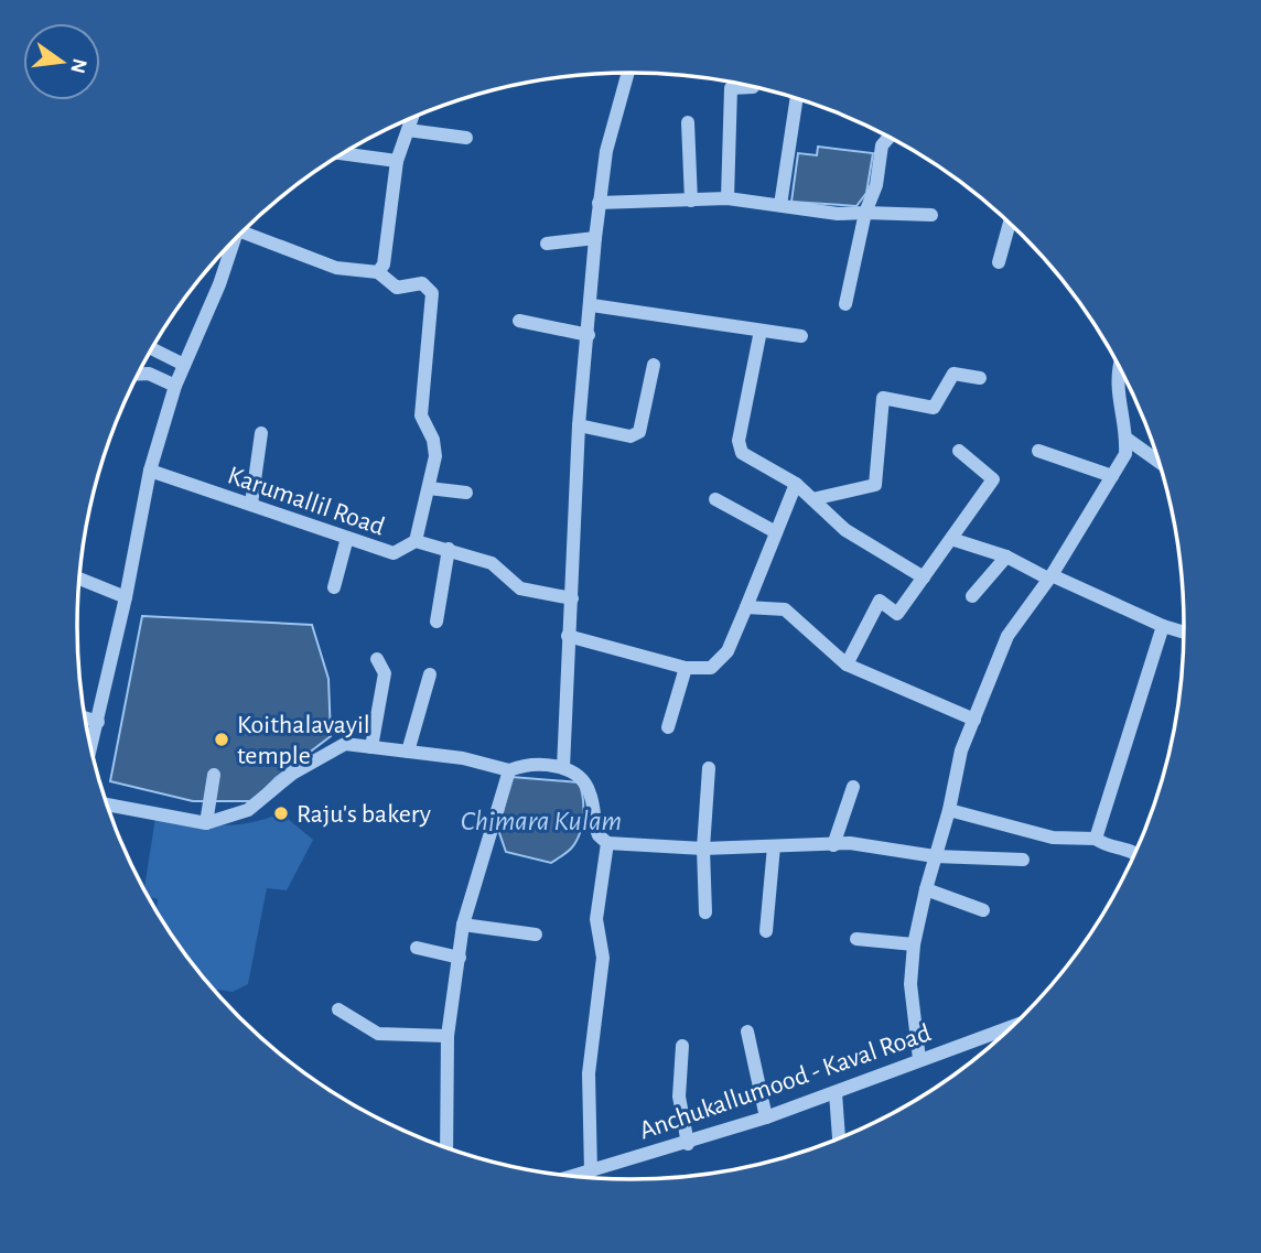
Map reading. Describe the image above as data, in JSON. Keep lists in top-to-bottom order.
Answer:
{
  "streets": {
    "street": ["Karumallil Road", "Anchukallumood - Kaval Road"]
  },
  "water": ["Chimara Kulam"],
  "places": ["Koithalavayil temple", "Raju's bakery"],
  "north": "right"
}
